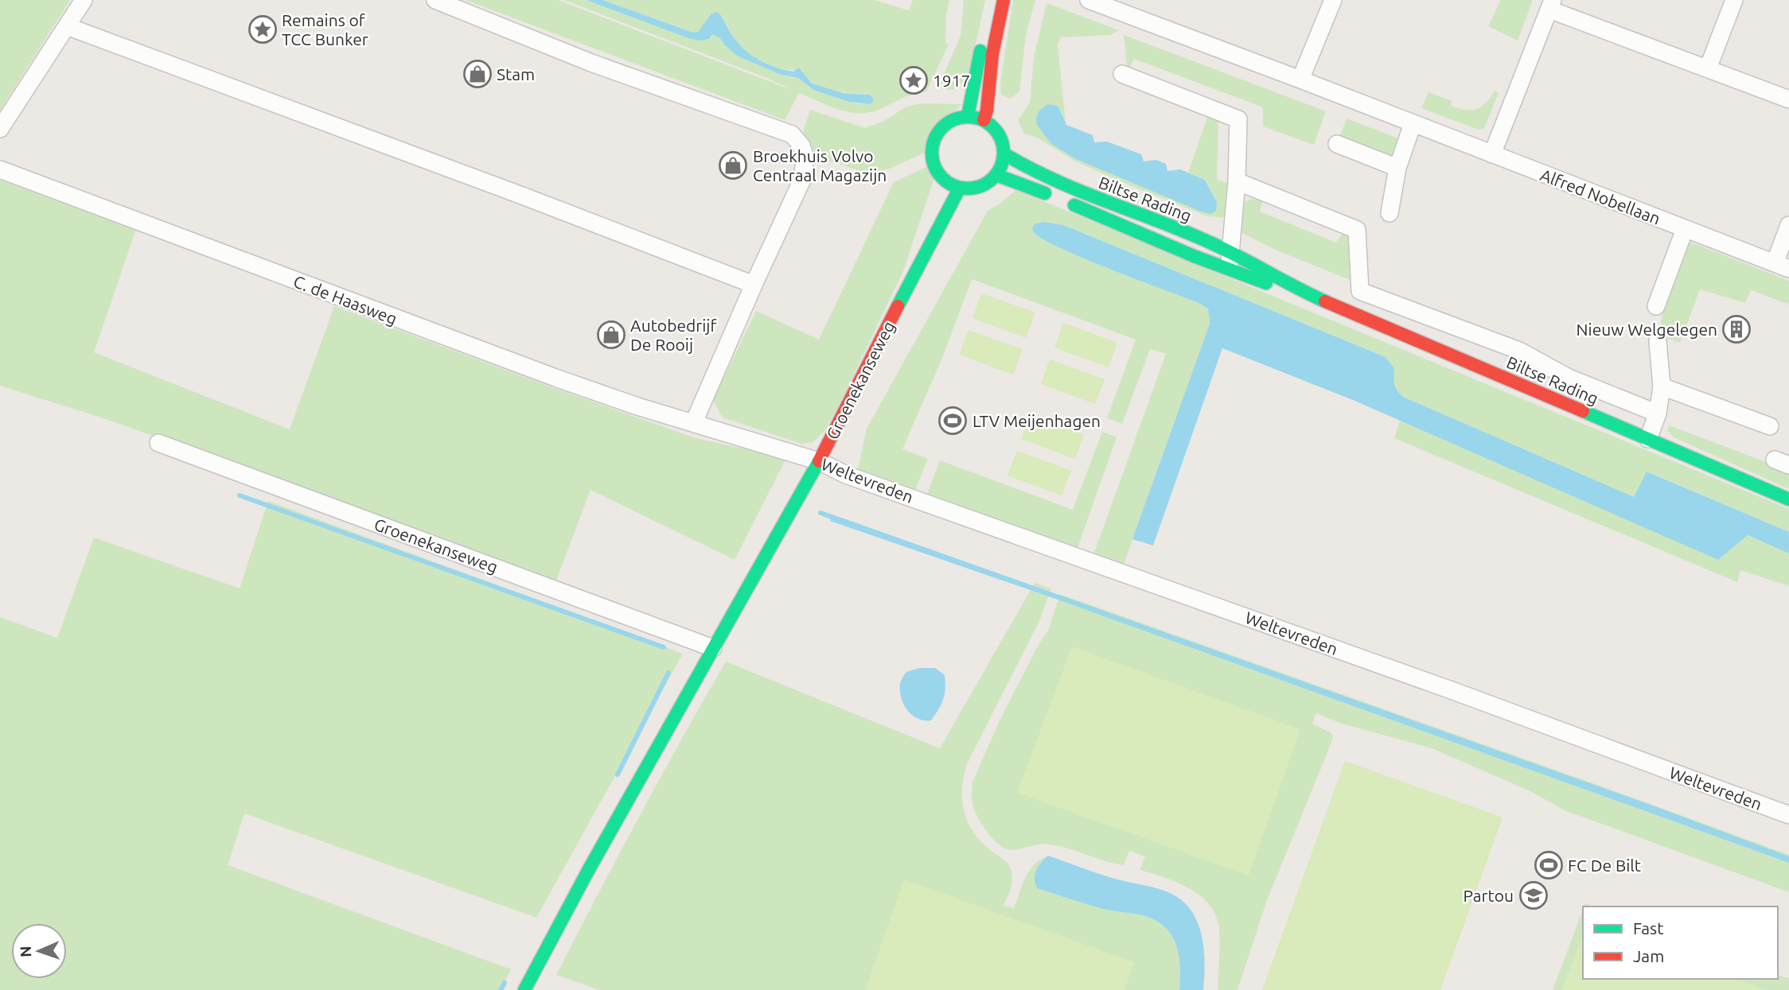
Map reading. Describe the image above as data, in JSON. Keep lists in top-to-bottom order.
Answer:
{
  "streets": {
    "main road": ["Biltse Rading", "Groenekanseweg"],
    "street": ["Alfred Nobellaan", "C. de Haasweg", "Weltevreden"]
  },
  "crossings": [
    ["Biltse Rading", "Groenekanseweg"],
    ["C. de Haasweg", "Weltevreden"],
    ["Groenekanseweg", "Weltevreden"]
  ],
  "places": {
    "place": ["Remains of TCC Bunker", "1917"],
    "shop": ["Stam", "Broekhuis Volvo Centraal Magazijn", "Autobedrijf De Rooij"],
    "building": ["Nieuw Welgelegen"],
    "sports": ["LTV Meijenhagen", "FC De Bilt"],
    "school or university": ["Partou"]
  },
  "legend": ["Fast", "Jam"],
  "north": "left"
}
